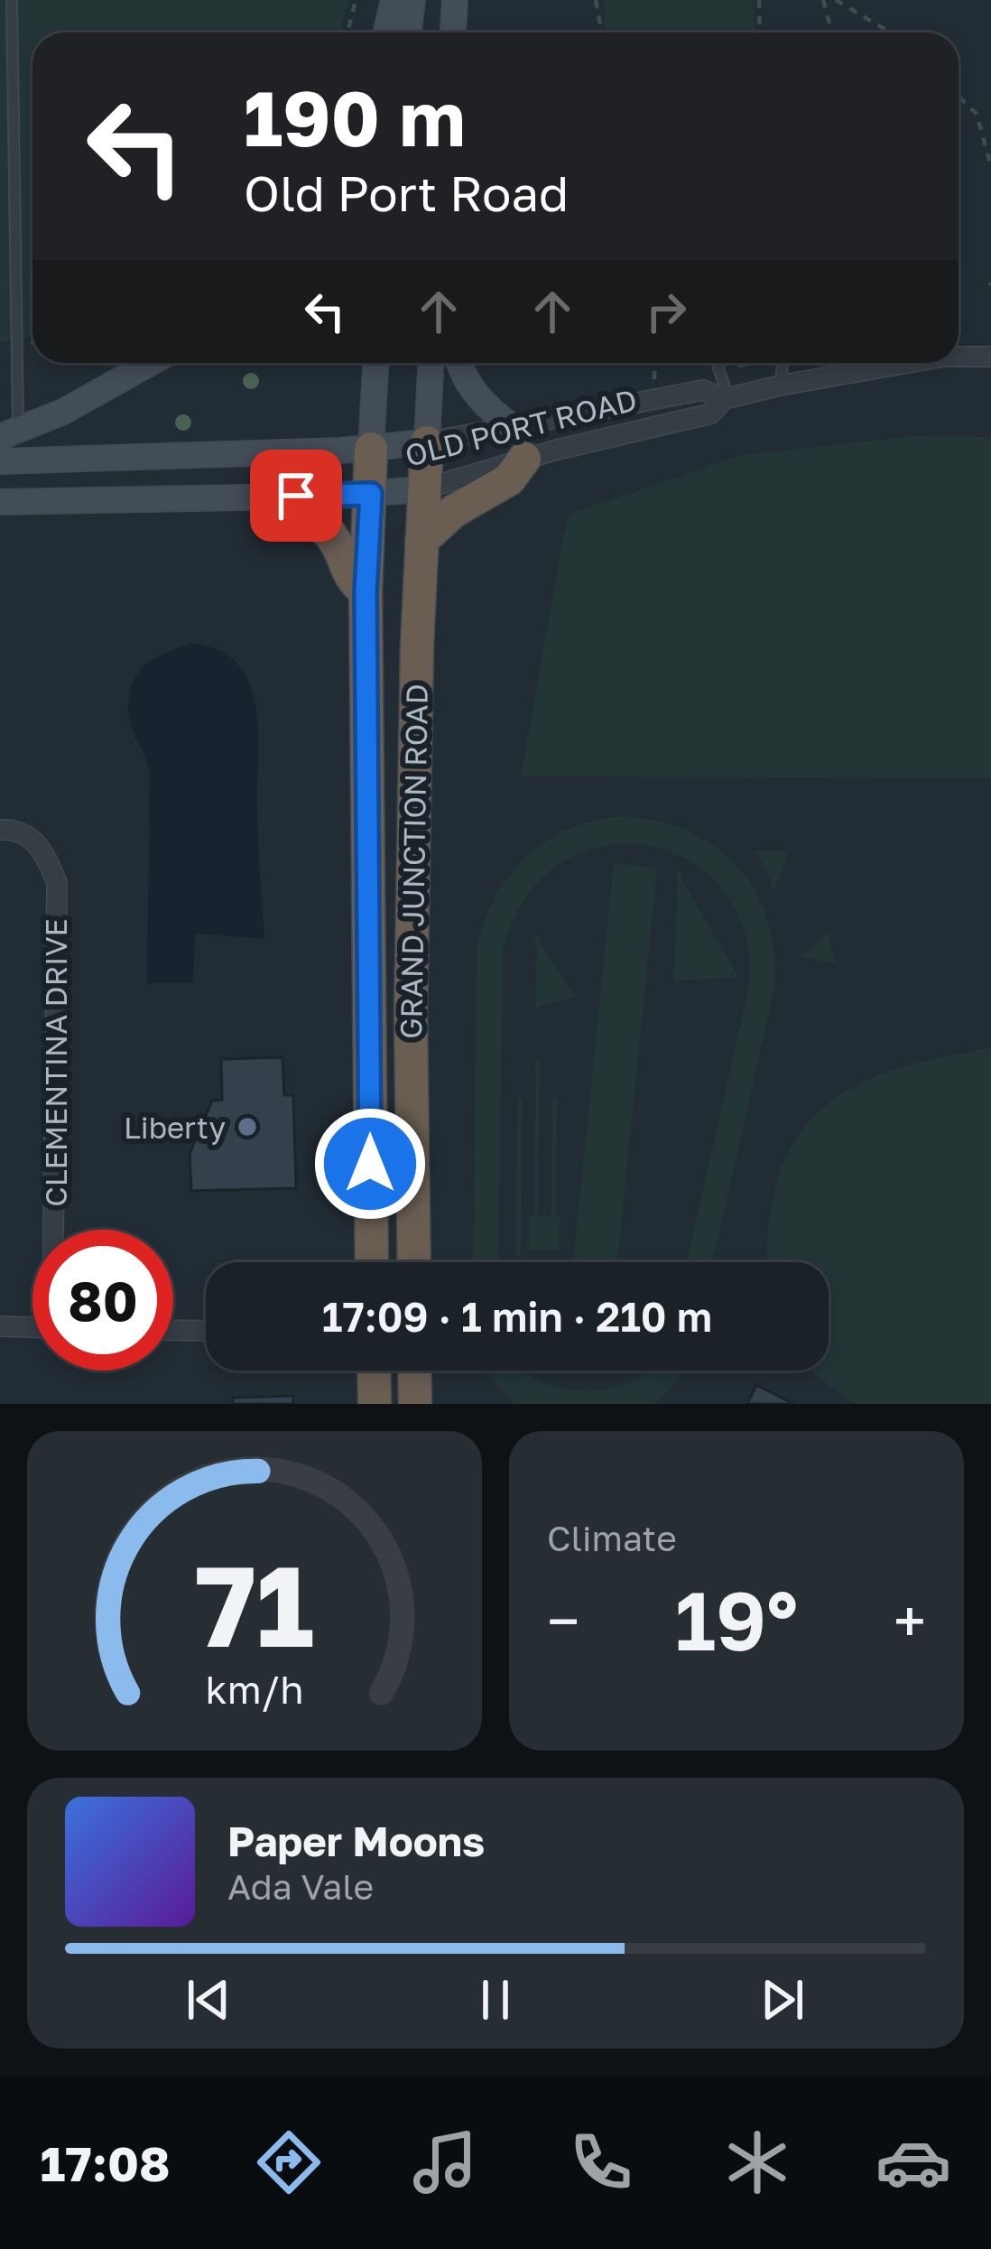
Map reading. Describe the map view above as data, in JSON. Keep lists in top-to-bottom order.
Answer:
{
  "streets": {
    "highway": ["GRAND JUNCTION ROAD"],
    "main road": ["OLD PORT ROAD"],
    "street": ["CLEMENTINA DRIVE"]
  },
  "crossings": [
    ["OLD PORT ROAD", "GRAND JUNCTION ROAD"]
  ],
  "places": ["Liberty"],
  "page": {
    "turn": ["190 m", "Old Port Road"],
    "limit": "80",
    "trip": "17:09 · 1 min · 210 m",
    "tile": "Climate",
    "heat": ["−", "19°", "+"],
    "song": ["Paper Moons", "Ada Vale"],
    "tabs": "17:08",
    "gauge": ["71", "km/h"]
  }
}
